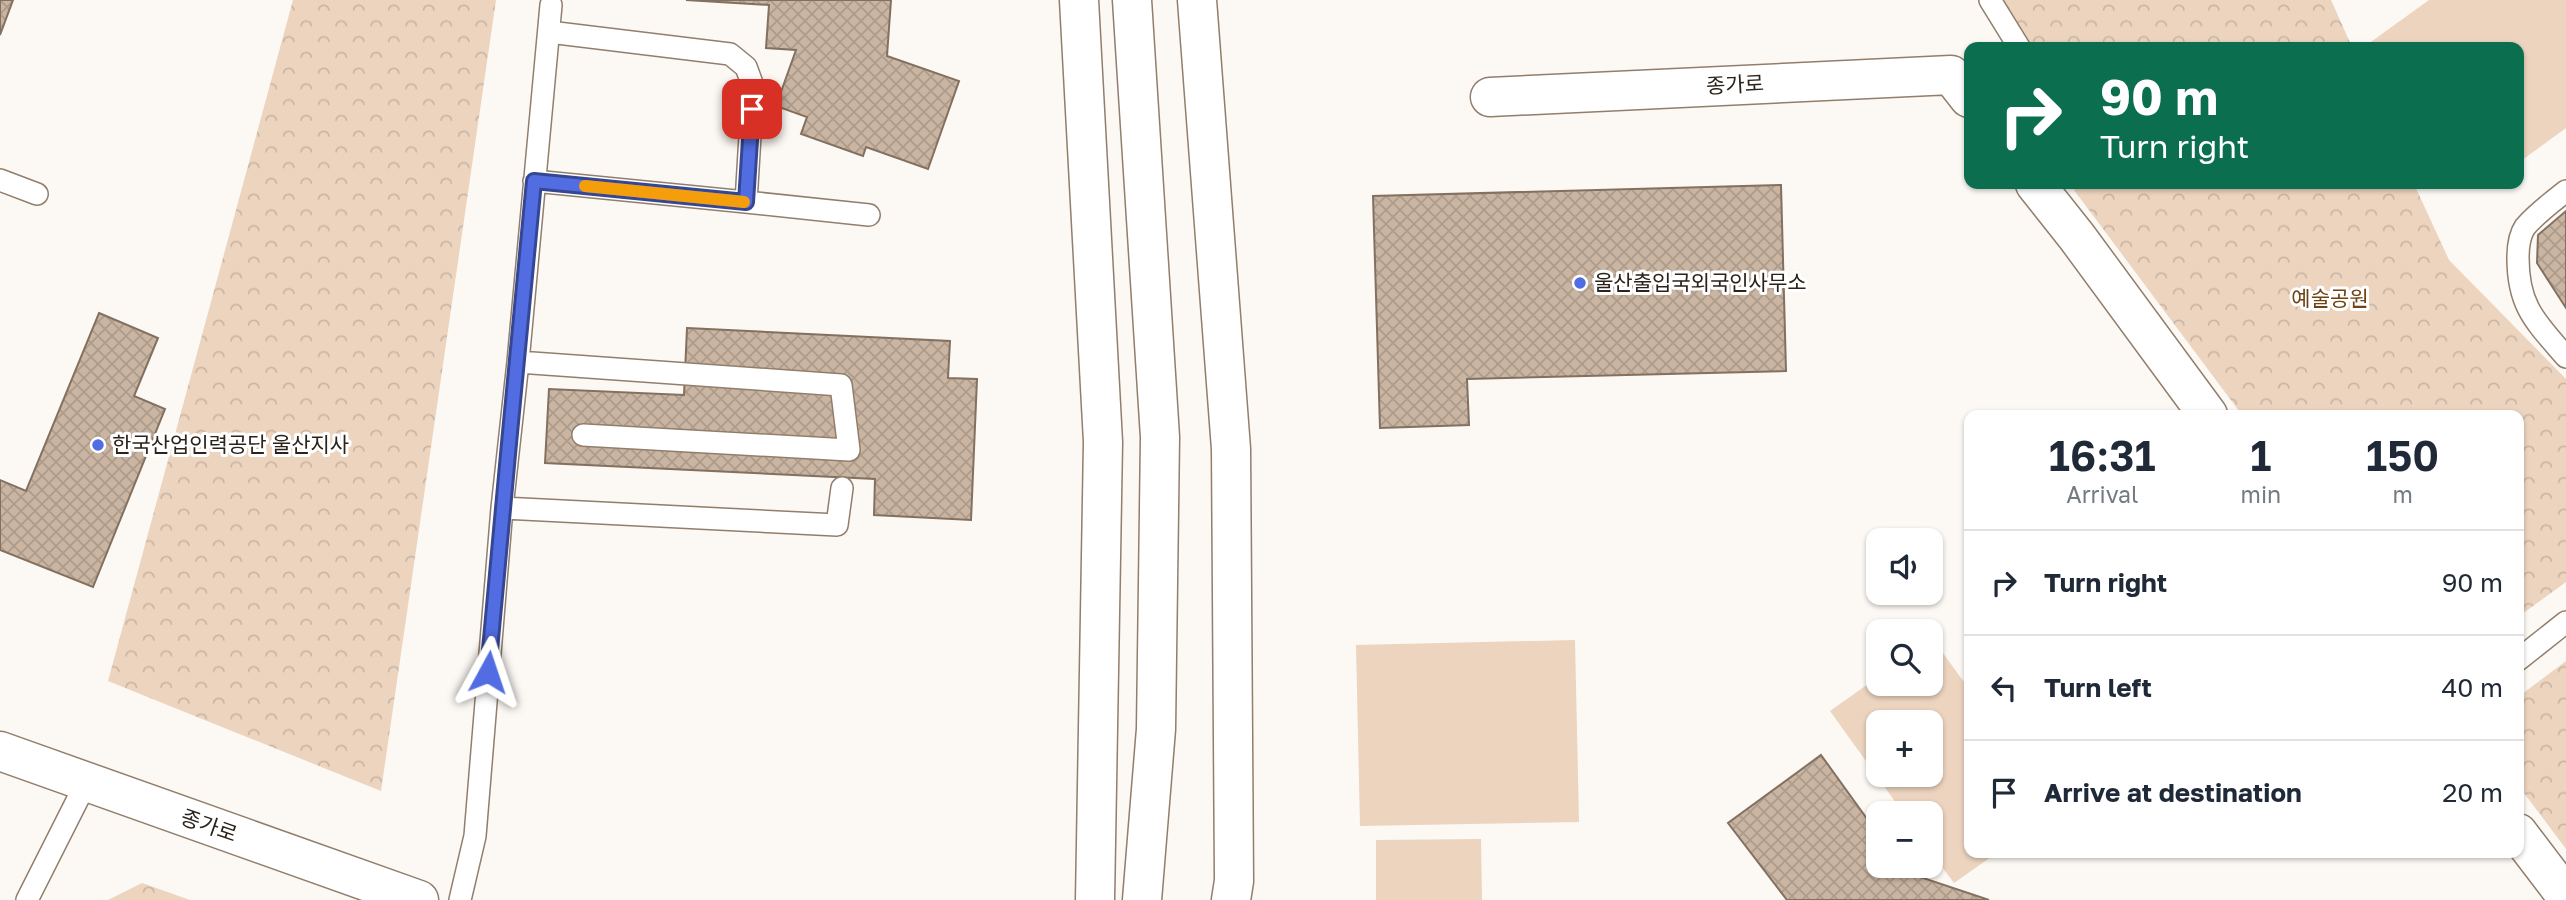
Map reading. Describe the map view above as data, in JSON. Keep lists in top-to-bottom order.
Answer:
{
  "streets": {
    "street": ["종가로"]
  },
  "parks": ["예술공원"],
  "places": ["울산출입국외국인사무소", "한국산업인력공단 울산지사"],
  "page": {
    "turn": ["90 m", "Turn right"],
    "eta": [
      "16:31",
      "Arrival",
      "1",
      "min",
      "150",
      "m"
    ],
    "map_buttons": ["+", "−"],
    "list": [
      {
        "name": "Turn right",
        "value": "90 m"
      },
      {
        "name": "Turn left",
        "value": "40 m"
      },
      {
        "name": "Arrive at destination",
        "value": "20 m"
      }
    ]
  }
}
